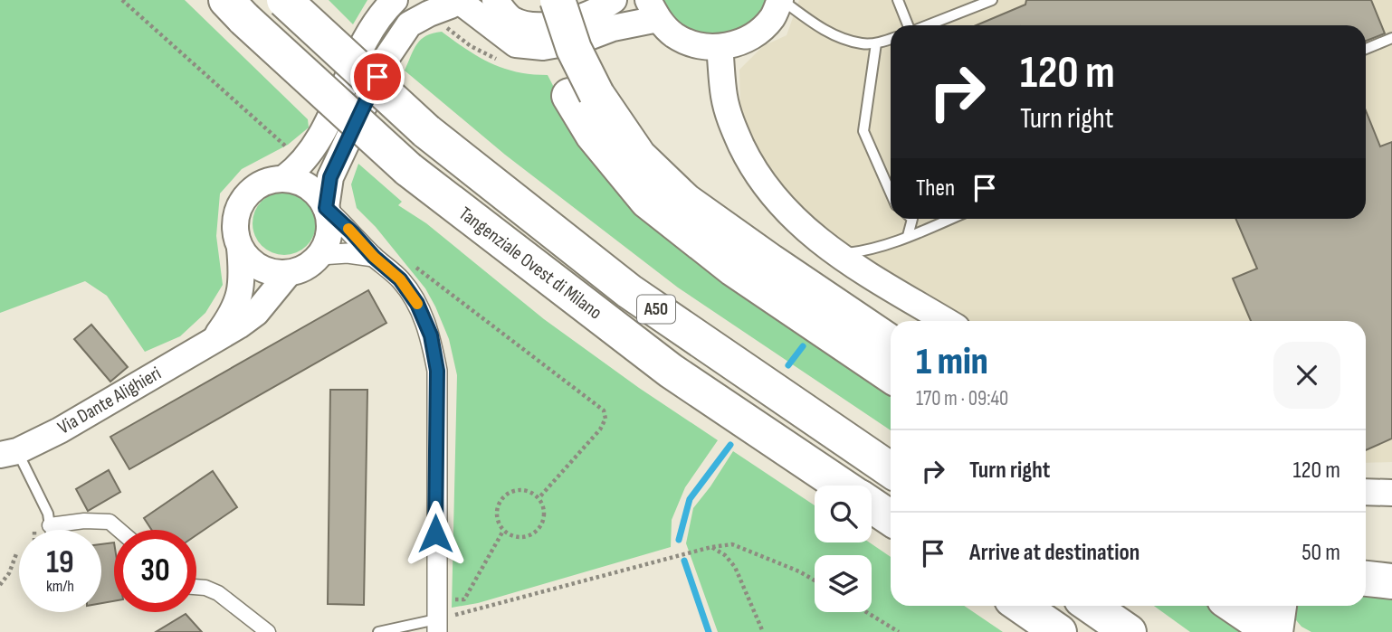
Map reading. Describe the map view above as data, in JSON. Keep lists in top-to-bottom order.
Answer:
{
  "streets": {
    "highway": ["Tangenziale Ovest di Milano", "A50"],
    "street": ["Via Dante Alighieri"]
  },
  "page": {
    "turn": ["120 m", "Turn right"],
    "then": "Then",
    "heading": ["1 min", "170 m · 09:40"],
    "list": [
      {
        "name": "Turn right",
        "value": "120 m"
      },
      {
        "name": "Arrive at destination",
        "value": "50 m"
      }
    ],
    "speed": "19 km/h",
    "limit": "30"
  }
}
